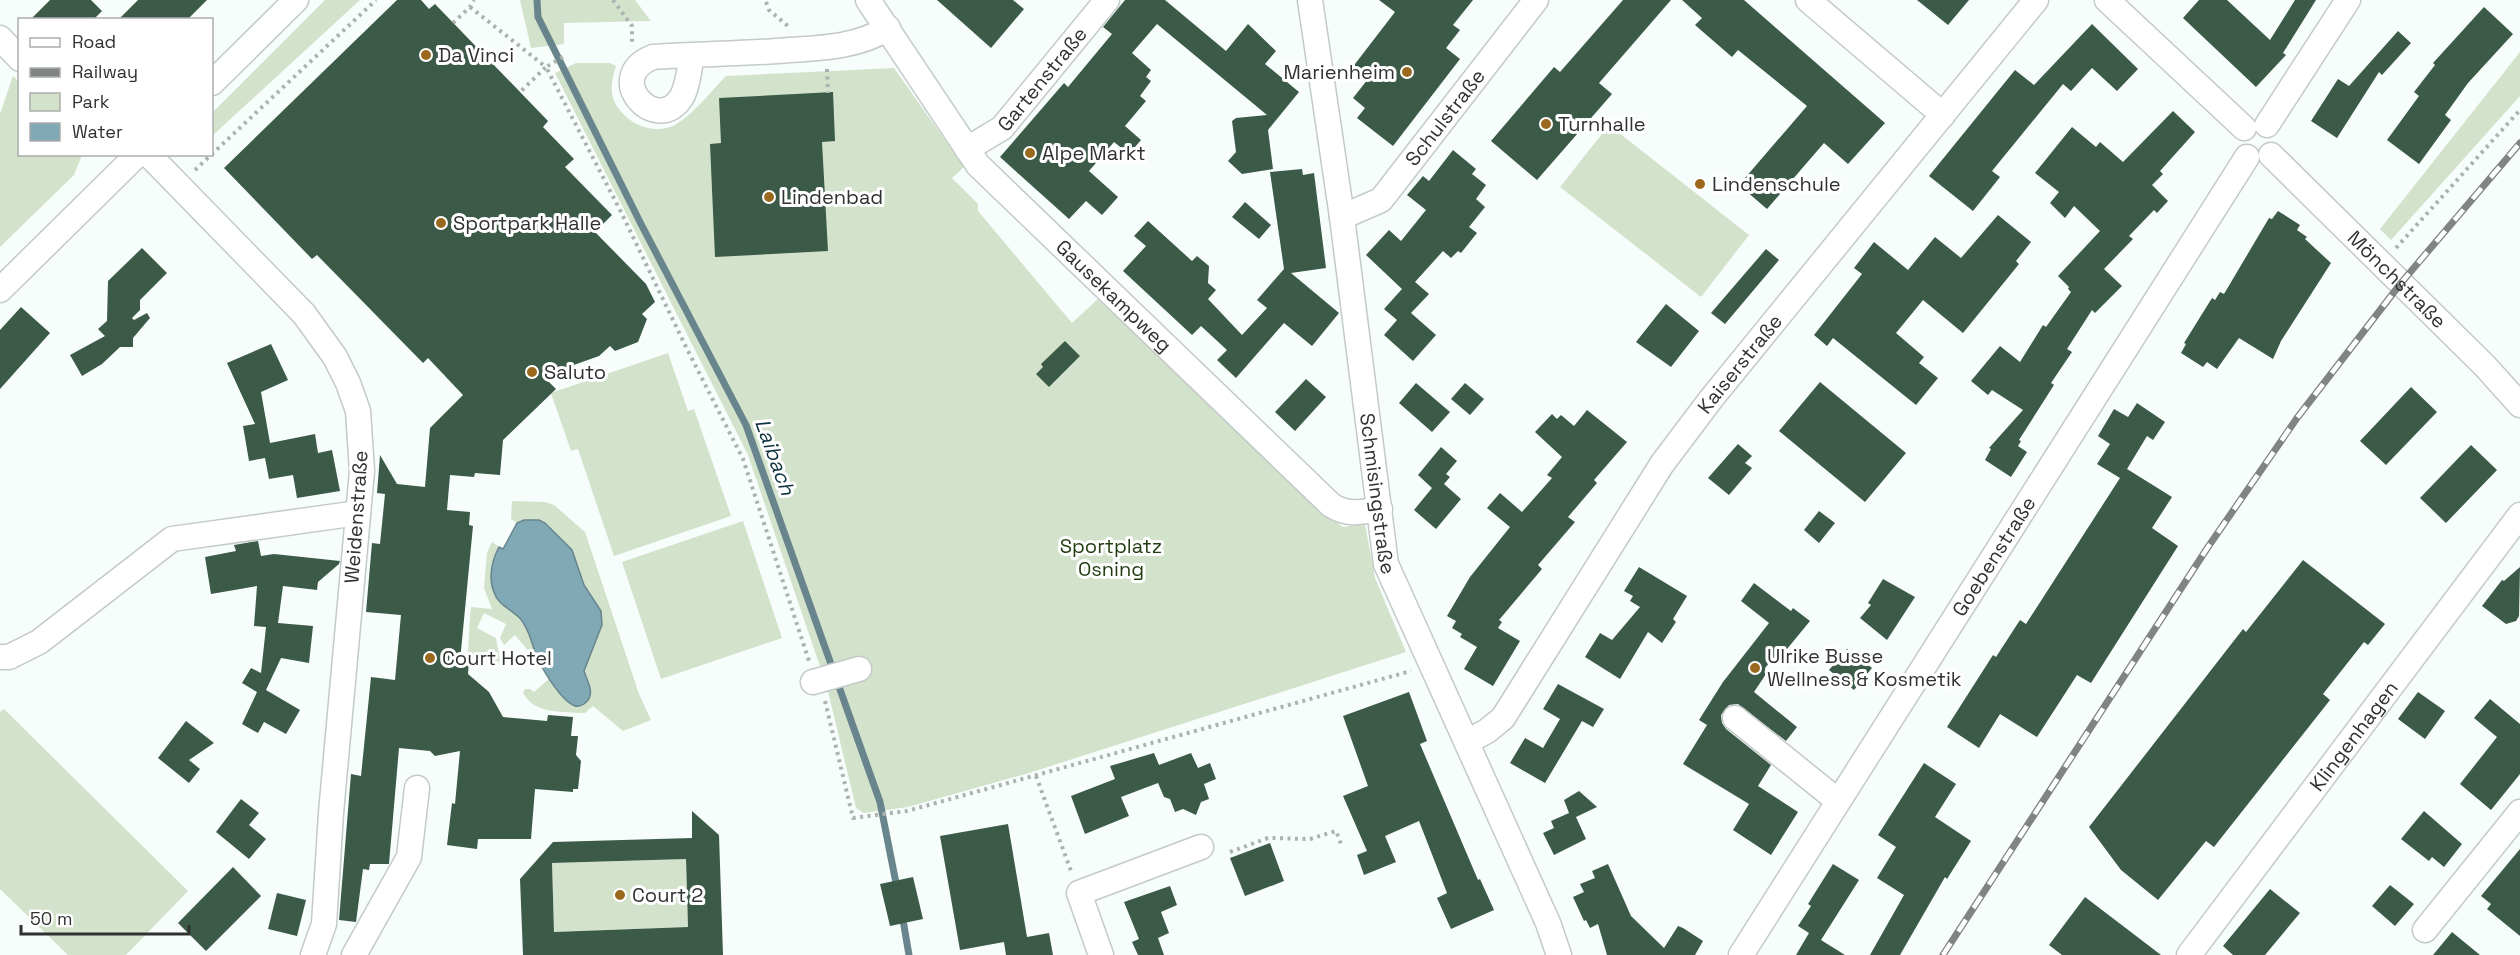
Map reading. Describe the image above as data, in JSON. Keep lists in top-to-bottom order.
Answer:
{
  "streets": {
    "street": [
      "Gartenstraße",
      "Schulstraße",
      "Mönchstraße",
      "Gausekampweg",
      "Kaiserstraße",
      "Schmisingstraße",
      "Weidenstraße",
      "Goebenstraße",
      "Klingenhagen"
    ]
  },
  "crossings": [
    ["Gartenstraße", "Gausekampweg"],
    ["Schulstraße", "Schmisingstraße"],
    ["Mönchstraße", "Goebenstraße"],
    ["Gausekampweg", "Schmisingstraße"],
    ["Kaiserstraße", "Schmisingstraße"]
  ],
  "water": ["Laibach"],
  "parks": ["Sportplatz Osning"],
  "places": [
    "Da Vinci",
    "Marienheim",
    "Turnhalle",
    "Alpe Markt",
    "Lindenschule",
    "Lindenbad",
    "Sportpark Halle",
    "Saluto",
    "Court Hotel",
    "Ulrike Busse Wellness & Kosmetik",
    "Court 2"
  ],
  "legend": [
    "Road",
    "Railway",
    "Park",
    "Water"
  ],
  "scale_bar": "50 m"
}
